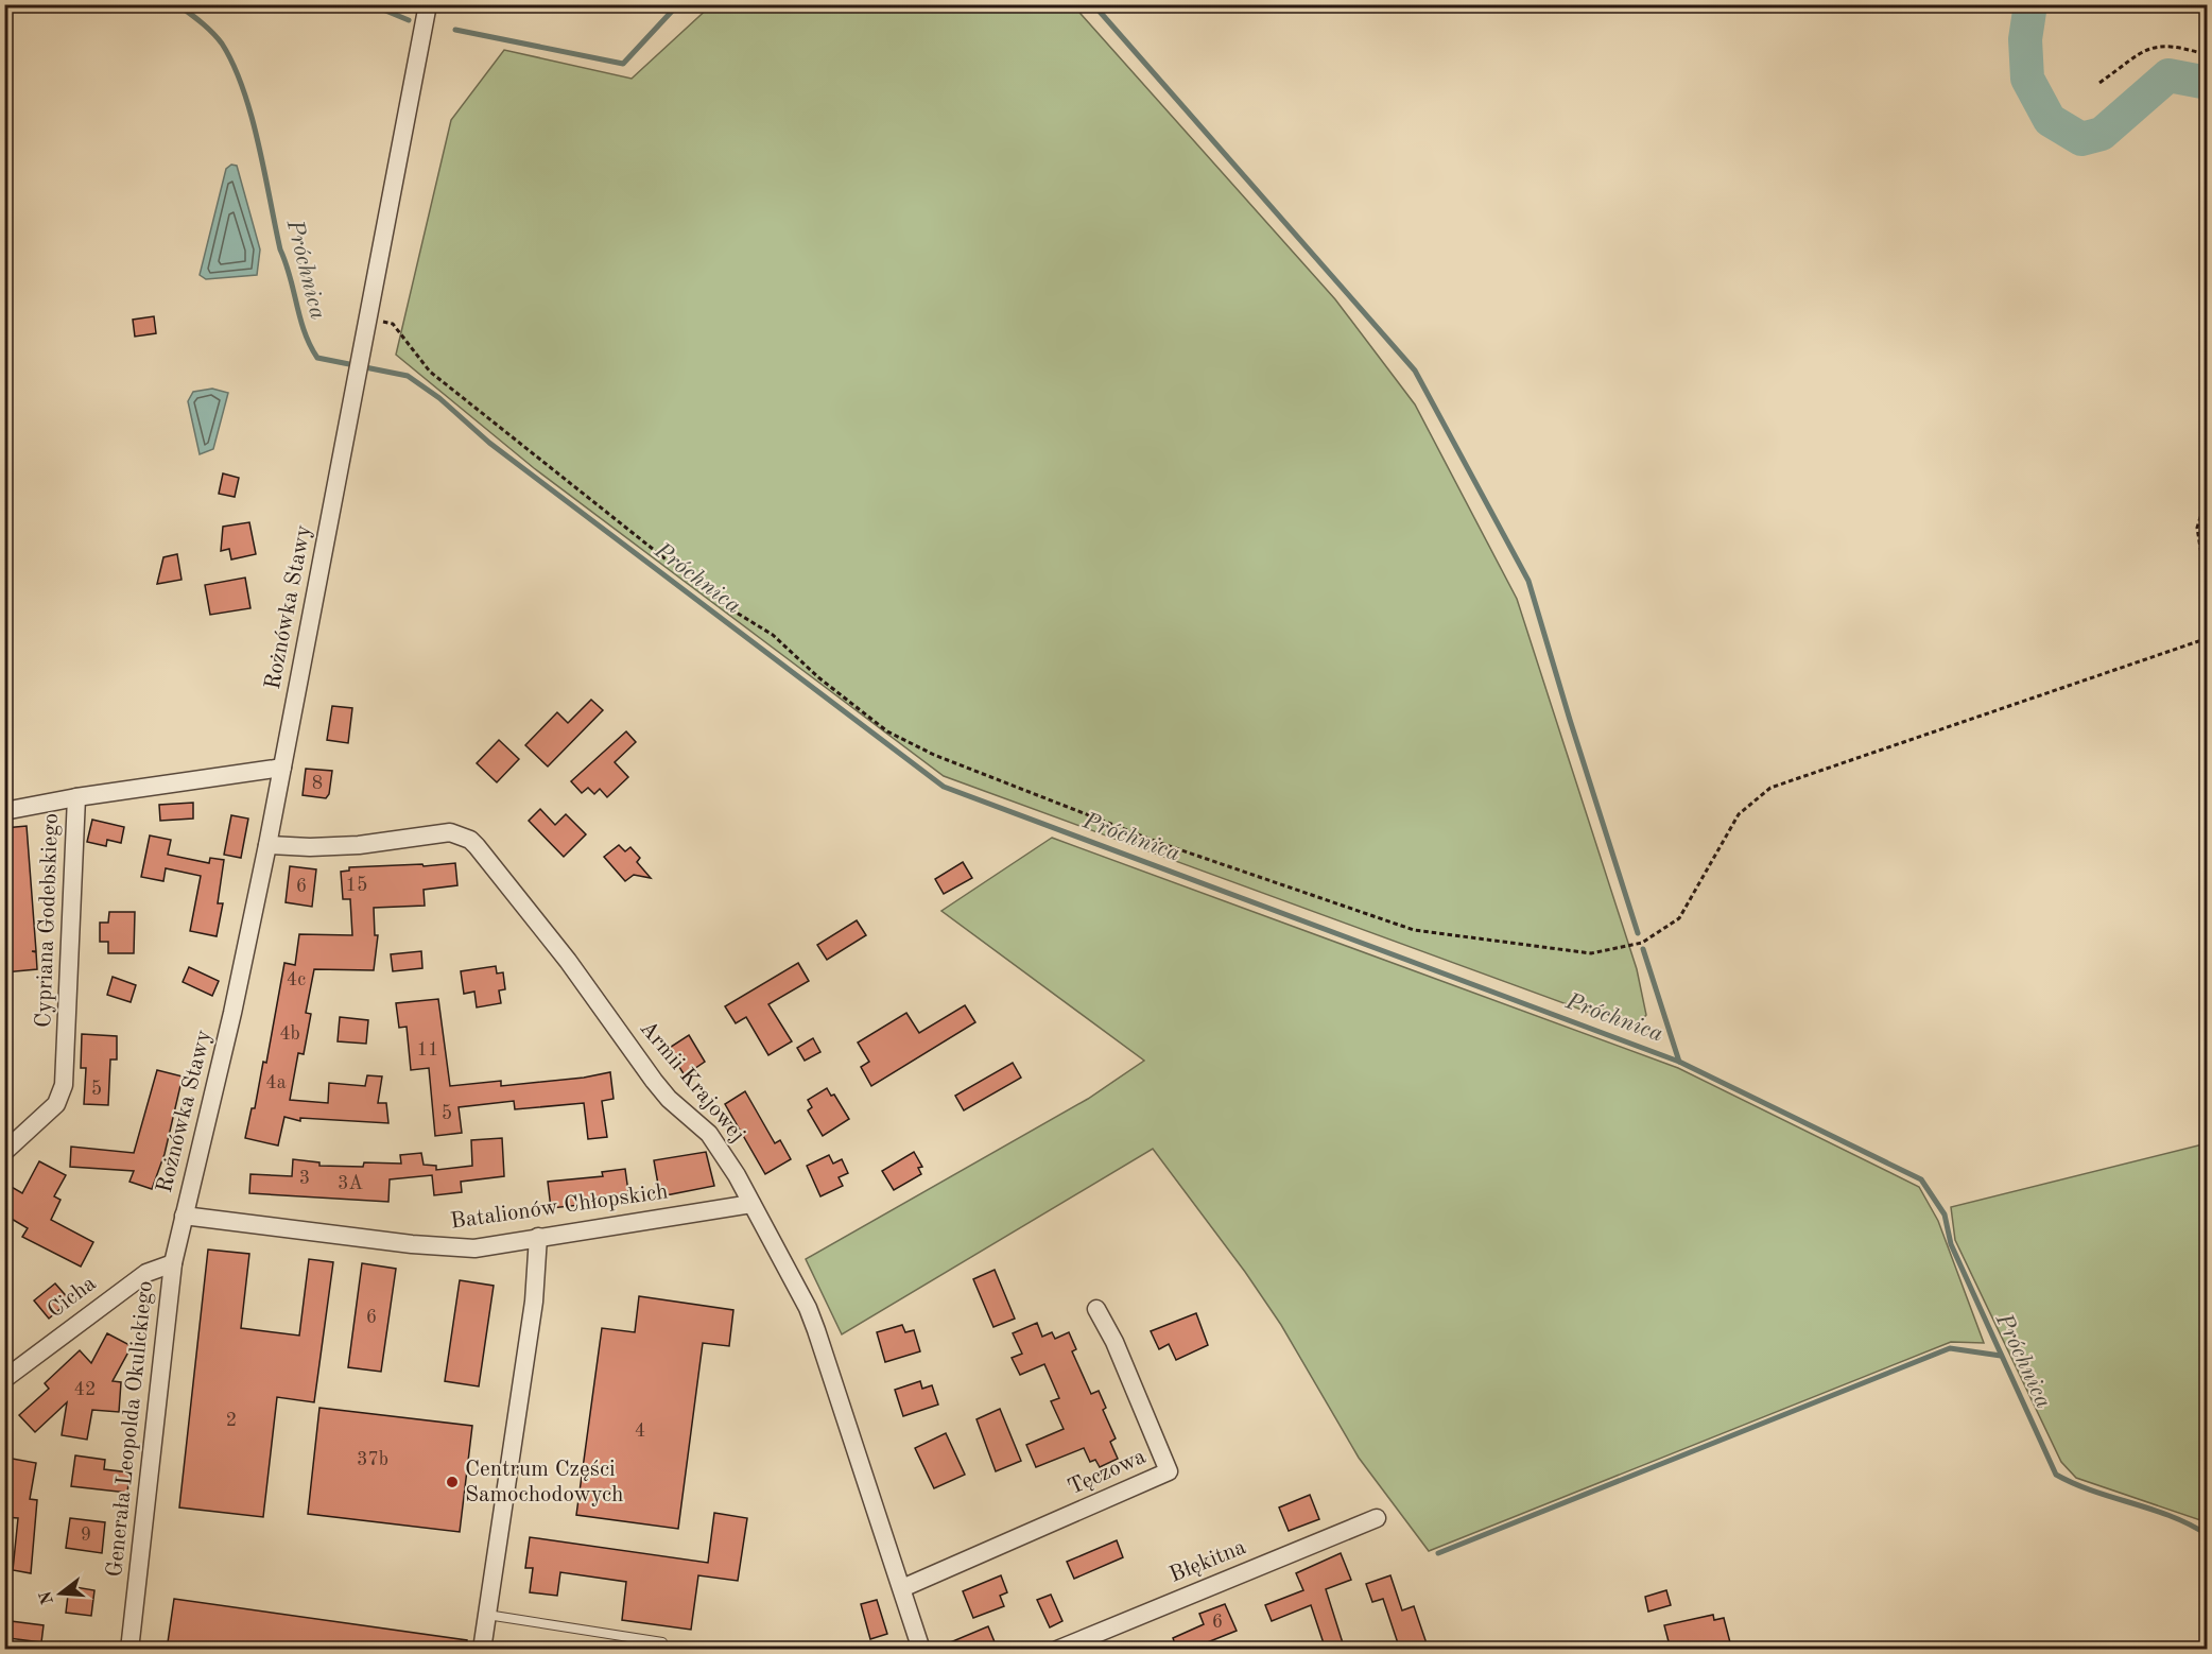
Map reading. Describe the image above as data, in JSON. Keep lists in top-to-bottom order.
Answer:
{
  "streets": {
    "street": [
      "Rożnówka Stawy",
      "Cypriana Godebskiego",
      "Armii Krajowej",
      "Batalionów Chłopskich",
      "Cicha",
      "Generała Leopolda Okulickiego",
      "Tęczowa",
      "Błękitna"
    ]
  },
  "crossings": [
    ["Rożnówka Stawy", "Cypriana Godebskiego"],
    ["Rożnówka Stawy", "Armii Krajowej"],
    ["Rożnówka Stawy", "Batalionów Chłopskich"],
    ["Rożnówka Stawy", "Generała Leopolda Okulickiego"],
    ["Armii Krajowej", "Batalionów Chłopskich"],
    ["Armii Krajowej", "Tęczowa"],
    ["Batalionów Chłopskich", "Generała Leopolda Okulickiego"],
    ["Cicha", "Generała Leopolda Okulickiego"]
  ],
  "water": ["Próchnica"],
  "places": ["Centrum Części Samochodowych"],
  "house_numbers": [
    "8",
    "15",
    "6",
    "4c",
    "4b",
    "11",
    "4a",
    "5",
    "5",
    "3",
    "3A",
    "6",
    "42",
    "2",
    "4",
    "37b",
    "9",
    "6"
  ],
  "north": "left"
}
